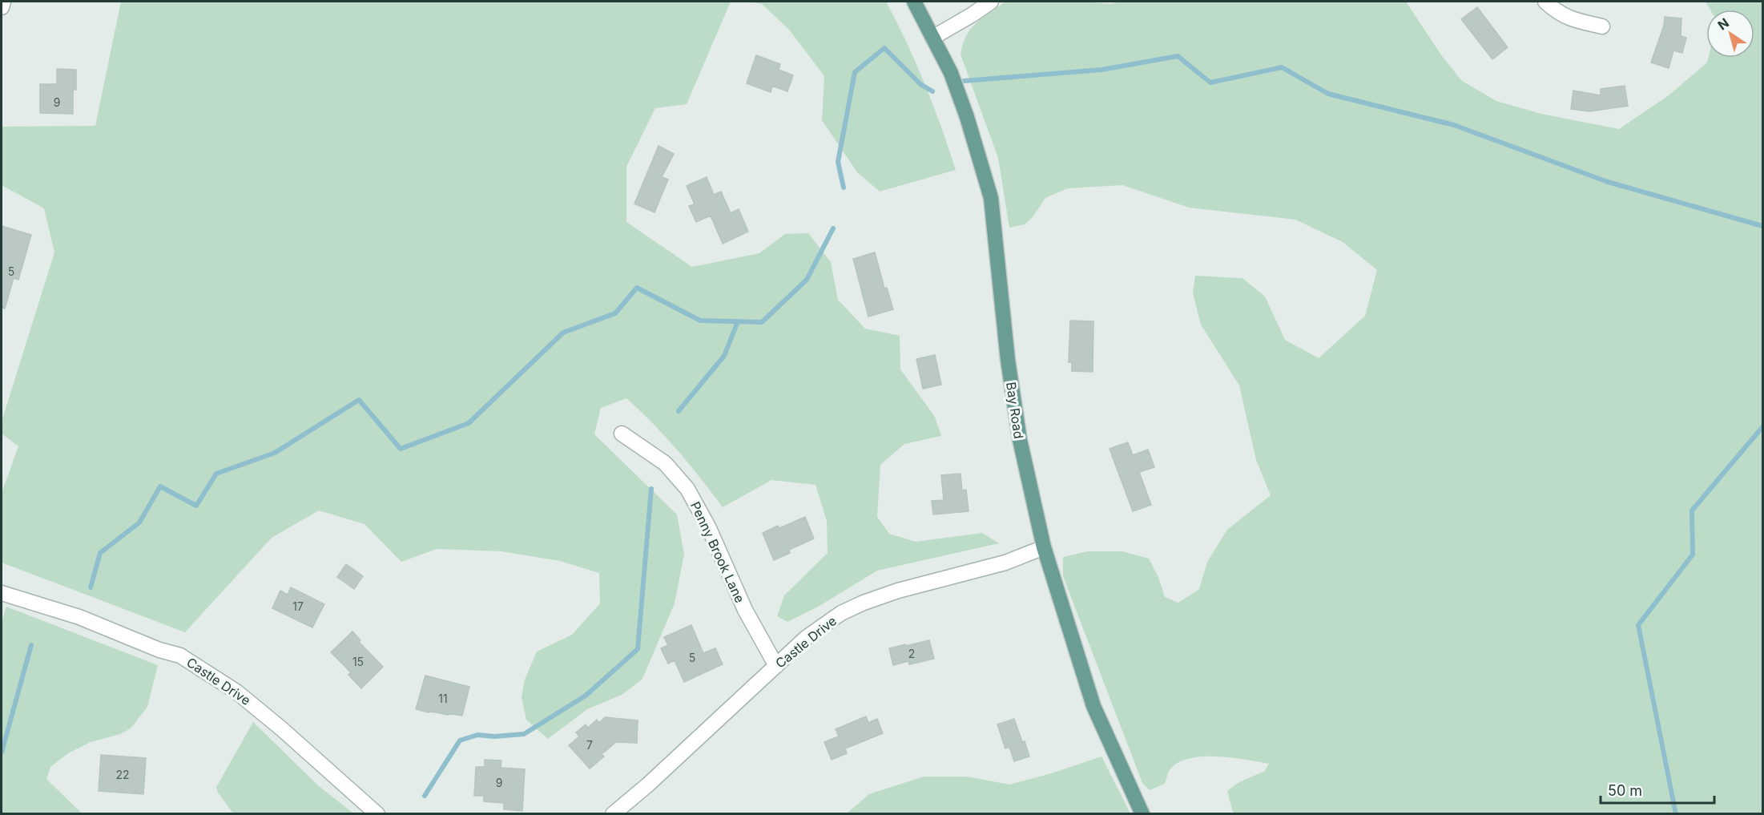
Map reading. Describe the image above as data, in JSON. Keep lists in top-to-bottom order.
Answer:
{
  "streets": {
    "main road": ["Bay Road"],
    "street": ["Penny Brook Lane", "Castle Drive"]
  },
  "crossings": [
    ["Bay Road", "Castle Drive"],
    ["Penny Brook Lane", "Castle Drive"]
  ],
  "house_numbers": [
    "9",
    "5",
    "17",
    "2",
    "5",
    "15",
    "11",
    "7",
    "22",
    "9"
  ],
  "scale_bar": "50 m",
  "north": "top left"
}
